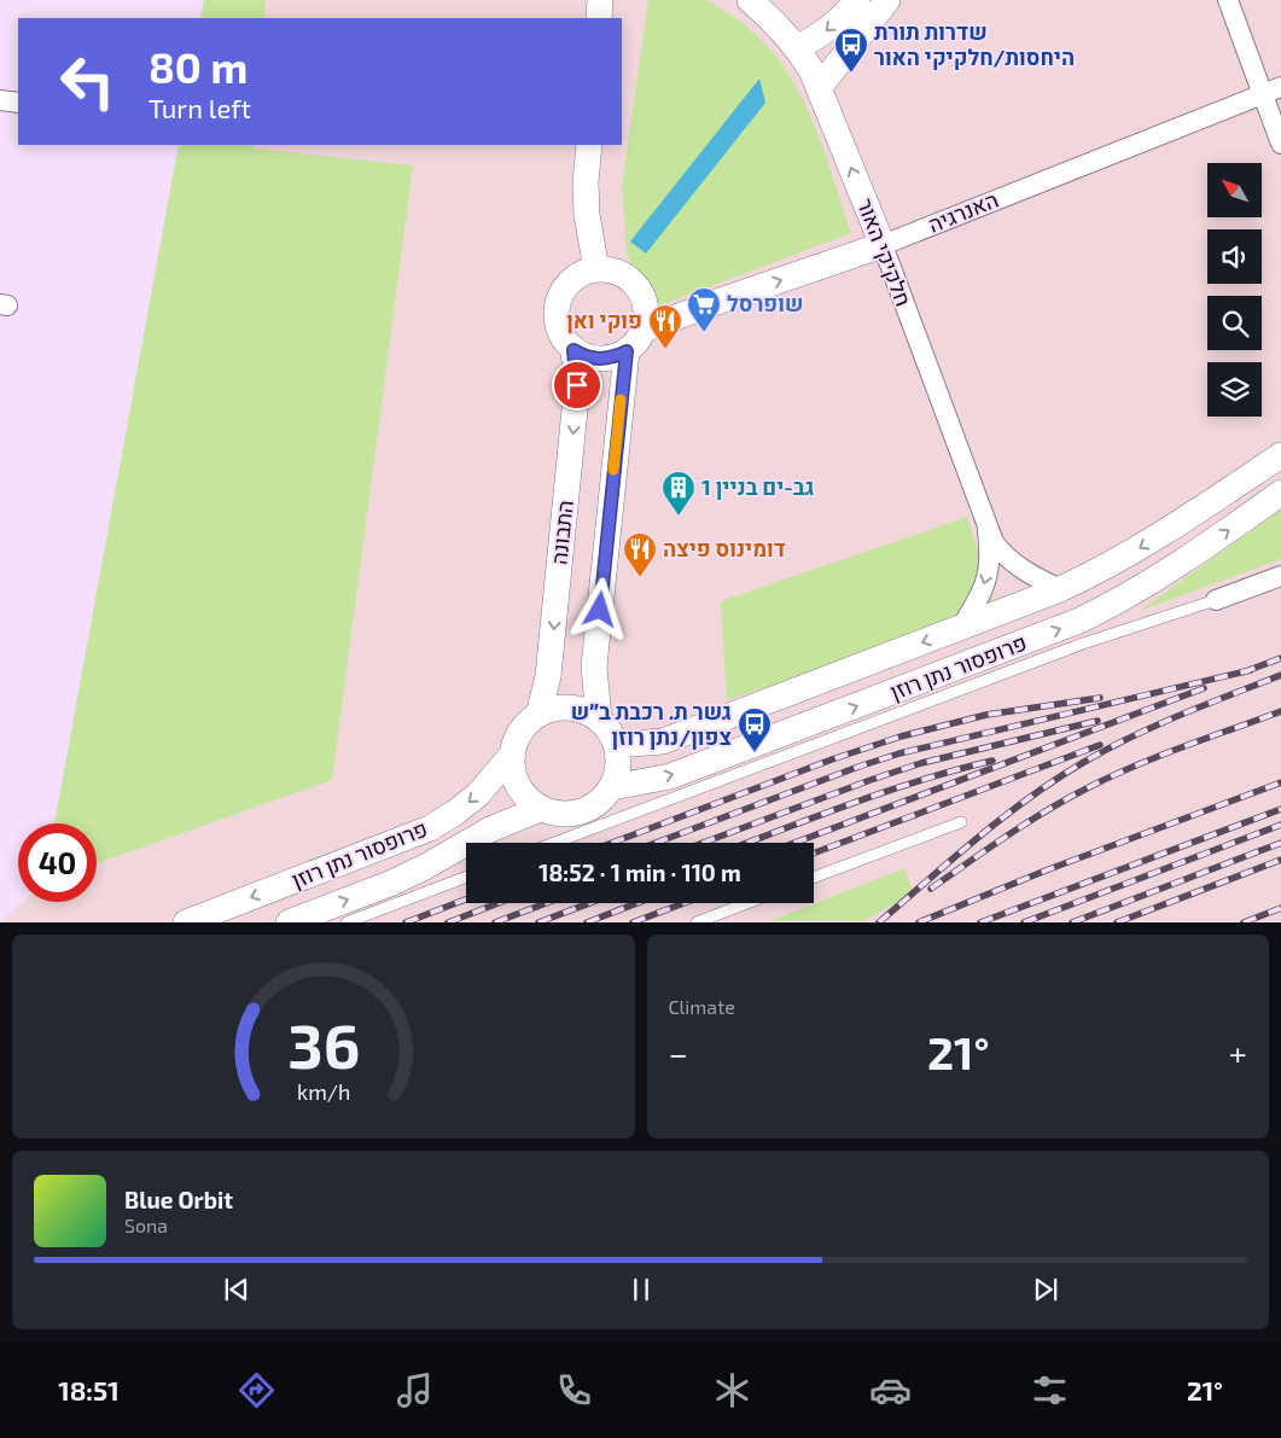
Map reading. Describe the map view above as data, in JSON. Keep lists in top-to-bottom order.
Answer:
{
  "streets": {
    "street": [
      "האנרגיה",
      "חלקיקי האור",
      "התבונה",
      "פרופסור נתן רוזן"
    ]
  },
  "crossings": [
    ["האנרגיה", "חלקיקי האור"],
    ["האנרגיה", "התבונה"],
    ["חלקיקי האור", "פרופסור נתן רוזן"],
    ["התבונה", "פרופסור נתן רוזן"]
  ],
  "one_way": ["האנרגיה"],
  "places": {
    "bus stop": ["שדרות תורת היחסות/חלקיקי האור", "גשר ת. רכבת ב״ש צפון/נתן רוזן"],
    "supermarket": ["שופרסל"],
    "restaurant": ["פוקי ואן", "דומינוס פיצה"],
    "building": ["גב-ים בניין 1"]
  },
  "north": "top left",
  "page": {
    "turn": ["80 m", "Turn left"],
    "limit": "40",
    "trip": "18:52 · 1 min · 110 m",
    "tile": "Climate",
    "heat": ["−", "21°", "+"],
    "song": ["Blue Orbit", "Sona"],
    "tabs": ["18:51", "21°"],
    "gauge": ["36", "km/h"]
  }
}
